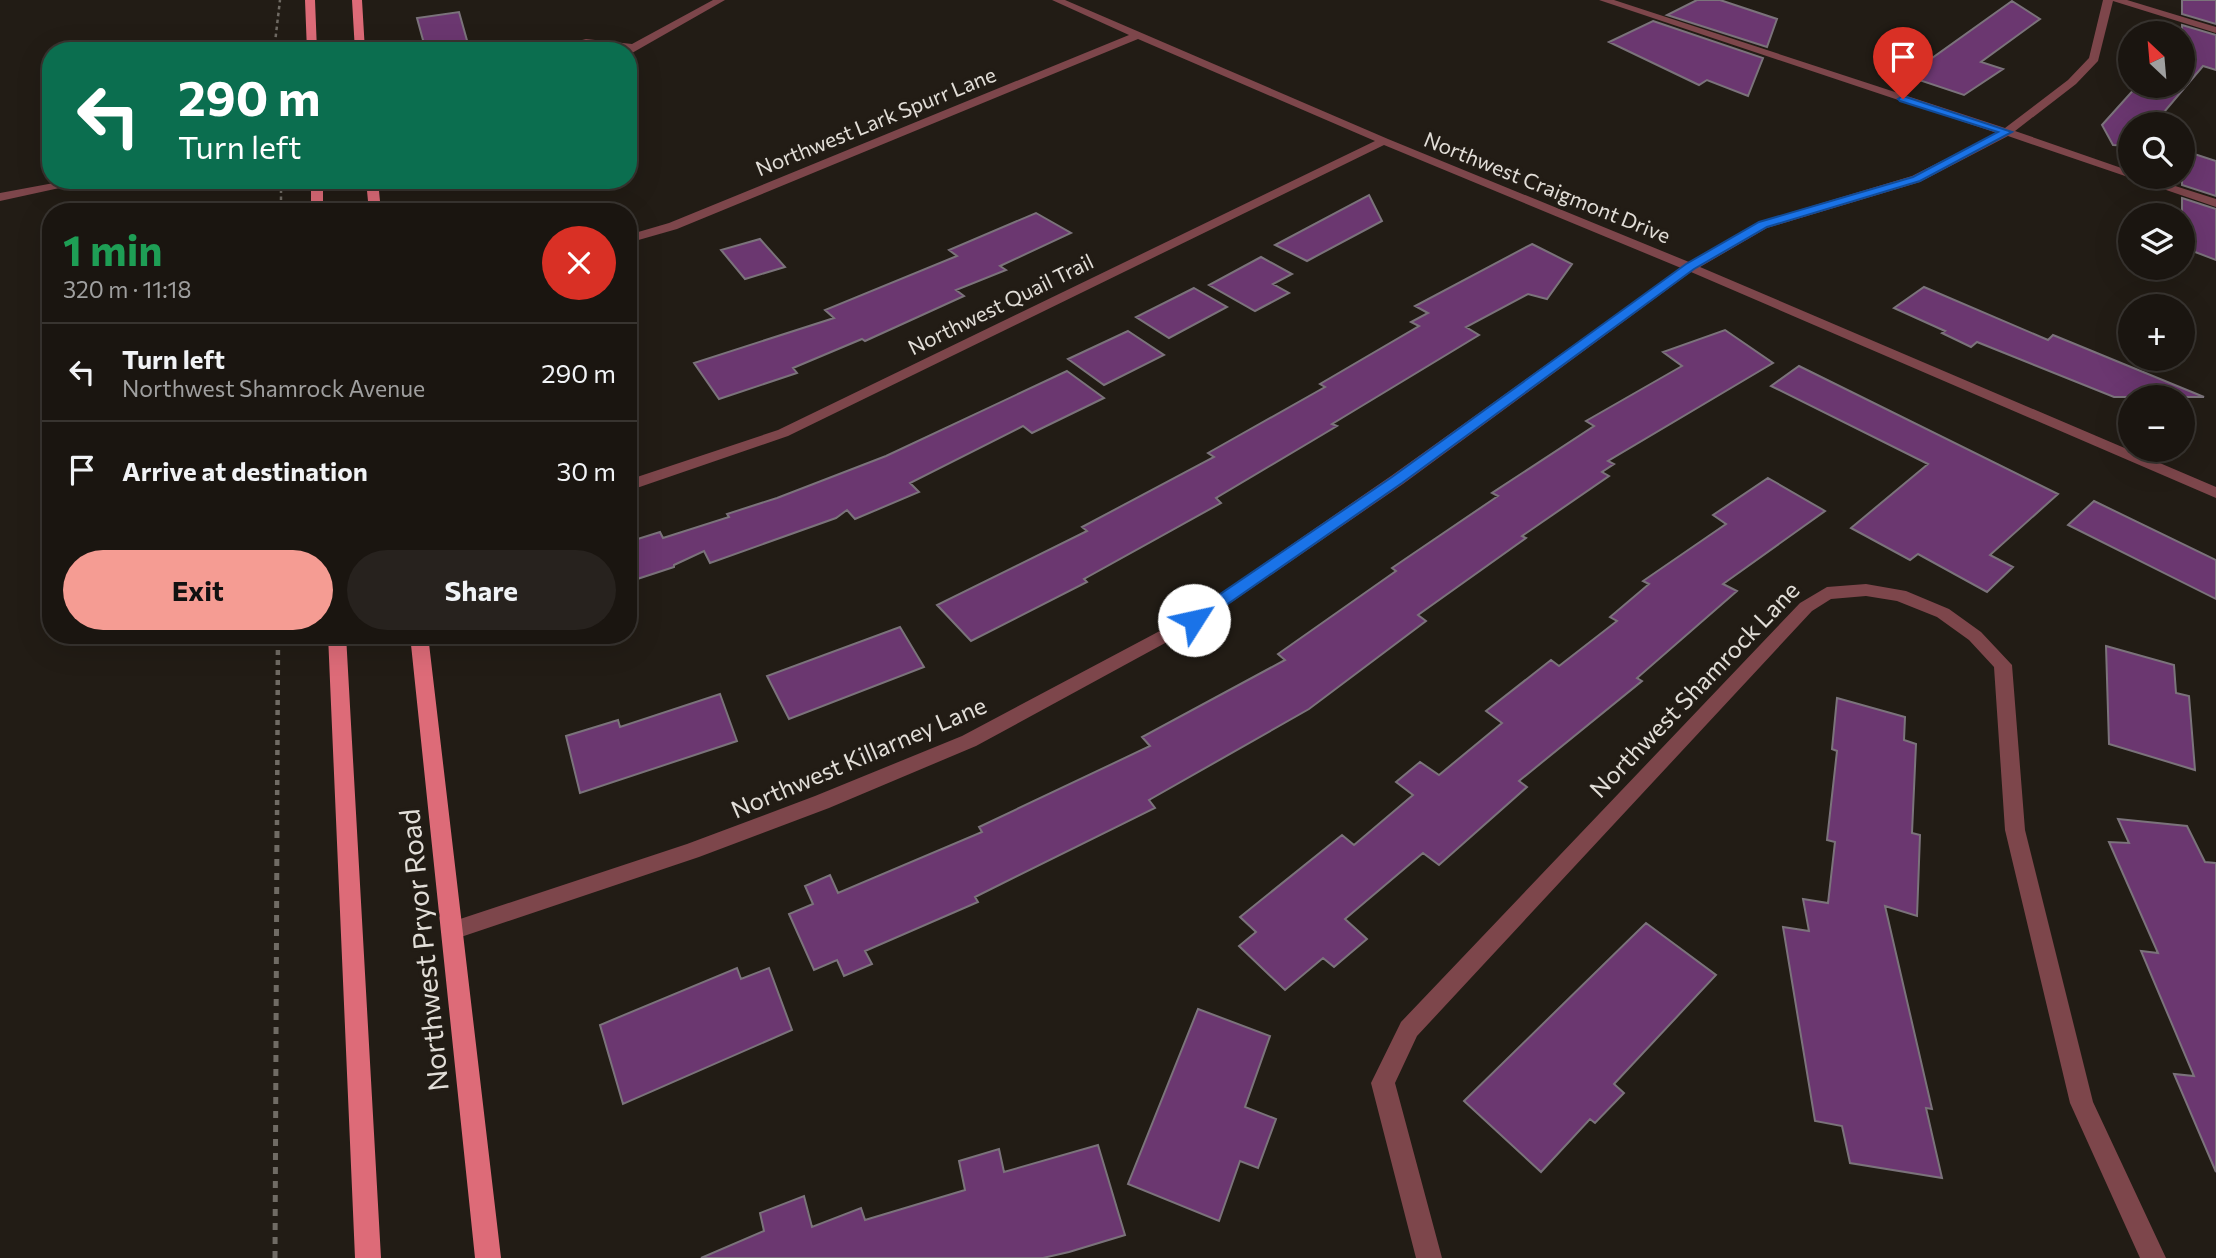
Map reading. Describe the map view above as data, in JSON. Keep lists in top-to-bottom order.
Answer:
{
  "streets": {
    "main road": ["Northwest Pryor Road"],
    "street": [
      "Northwest Lark Spurr Lane",
      "Northwest Craigmont Drive",
      "Northwest Quail Trail",
      "Northwest Shamrock Lane",
      "Northwest Killarney Lane"
    ]
  },
  "crossings": [
    ["Northwest Lark Spurr Lane", "Northwest Craigmont Drive"],
    ["Northwest Craigmont Drive", "Northwest Quail Trail"],
    ["Northwest Craigmont Drive", "Northwest Killarney Lane"],
    ["Northwest Killarney Lane", "Northwest Pryor Road"]
  ],
  "north": "top left",
  "page": {
    "map_buttons": ["+", "−"],
    "turn": ["290 m", "Turn left"],
    "heading": ["1 min", "320 m · 11:18"],
    "list": [
      {
        "name": "Turn left",
        "note": "Northwest Shamrock Avenue",
        "value": "290 m"
      },
      {
        "name": "Arrive at destination",
        "value": "30 m"
      }
    ],
    "buttons": ["Exit", "Share"]
  }
}
